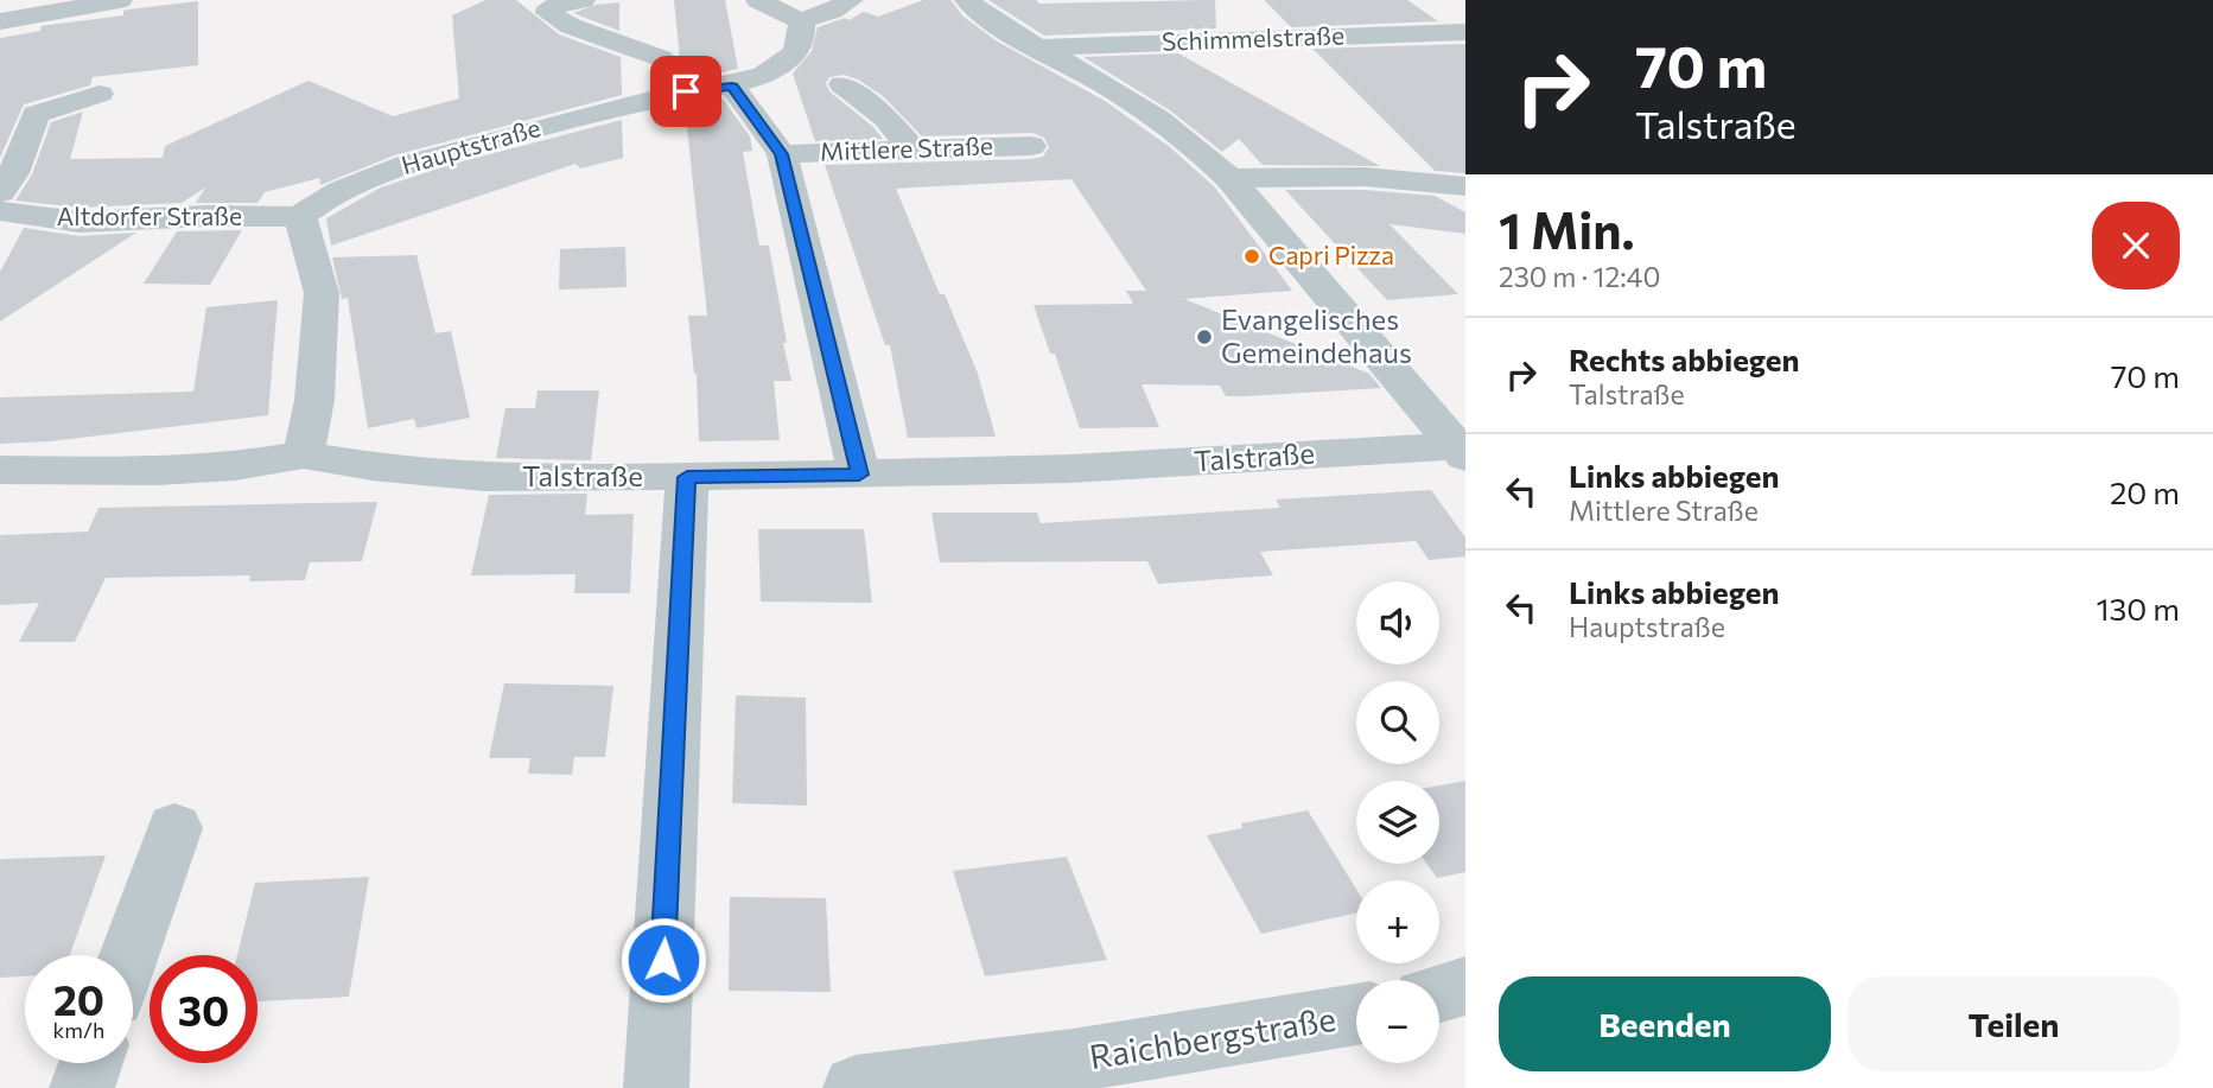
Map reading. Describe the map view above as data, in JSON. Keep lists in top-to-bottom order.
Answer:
{
  "streets": {
    "street": [
      "Schimmelstraße",
      "Hauptstraße",
      "Mittlere Straße",
      "Altdorfer Straße",
      "Talstraße",
      "Raichbergstraße"
    ]
  },
  "crossings": [
    ["Hauptstraße", "Mittlere Straße"],
    ["Hauptstraße", "Altdorfer Straße"],
    ["Mittlere Straße", "Talstraße"]
  ],
  "places": ["Capri Pizza", "Evangelisches Gemeindehaus"],
  "page": {
    "turn": ["70 m", "Talstraße"],
    "heading": ["1 Min.", "230 m · 12:40"],
    "list": [
      {
        "name": "Rechts abbiegen",
        "note": "Talstraße",
        "value": "70 m"
      },
      {
        "name": "Links abbiegen",
        "note": "Mittlere Straße",
        "value": "20 m"
      },
      {
        "name": "Links abbiegen",
        "note": "Hauptstraße",
        "value": "130 m"
      }
    ],
    "map_buttons": ["+", "−"],
    "speed": "20 km/h",
    "limit": "30",
    "buttons": ["Beenden", "Teilen"]
  }
}
